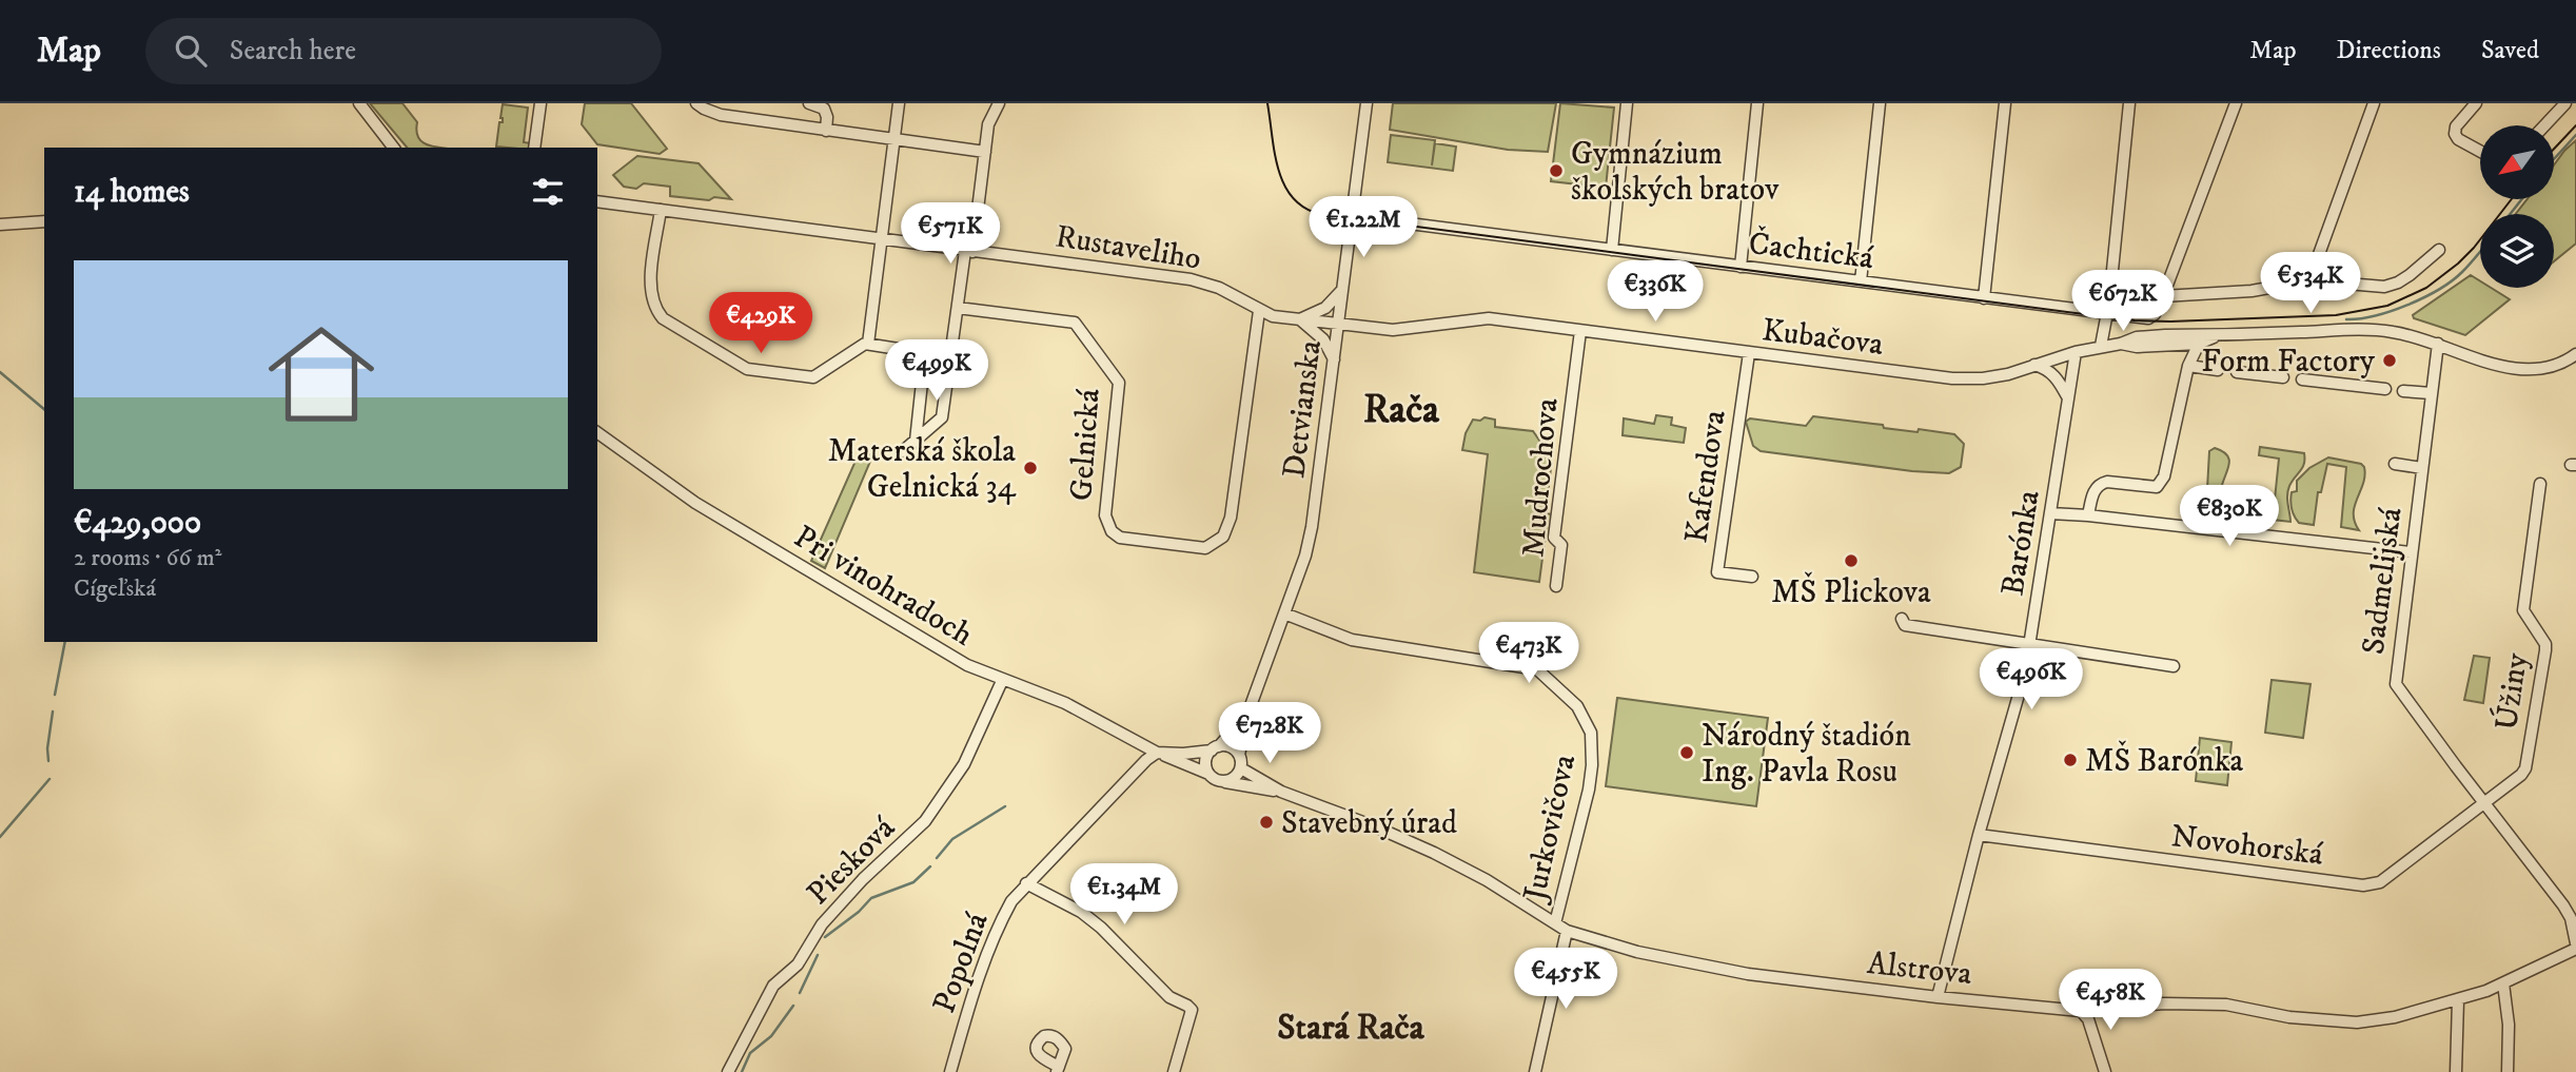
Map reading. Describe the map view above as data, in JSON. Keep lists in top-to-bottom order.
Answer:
{
  "streets": {
    "street": [
      "Rustaveliho",
      "Čachtická",
      "Kubačova",
      "Detvianska",
      "Gelnická",
      "Kafendova",
      "Mudrochova",
      "Barónka",
      "Sadmelijská",
      "Pri vinohradoch",
      "Úžiny",
      "Jurkovičova",
      "Novohorská",
      "Piesková",
      "Popolná",
      "Alstrova"
    ]
  },
  "crossings": [
    ["Rustaveliho", "Kubačova"],
    ["Rustaveliho", "Detvianska"],
    ["Rustaveliho", "Gelnická"],
    ["Čachtická", "Detvianska"],
    ["Kubačova", "Detvianska"],
    ["Kubačova", "Kafendova"],
    ["Kubačova", "Mudrochova"],
    ["Kubačova", "Barónka"],
    ["Kubačova", "Sadmelijská"],
    ["Detvianska", "Pri vinohradoch"],
    ["Detvianska", "Jurkovičova"],
    ["Detvianska", "Alstrova"],
    ["Barónka", "Novohorská"],
    ["Barónka", "Alstrova"],
    ["Sadmelijská", "Úžiny"],
    ["Sadmelijská", "Novohorská"],
    ["Pri vinohradoch", "Piesková"],
    ["Pri vinohradoch", "Popolná"],
    ["Pri vinohradoch", "Alstrova"],
    ["Úžiny", "Novohorská"],
    ["Jurkovičova", "Alstrova"]
  ],
  "districts": ["Rača", "Stará Rača"],
  "places": [
    "Gymnázium školských bratov",
    "Form Factory",
    "Materská škola Gelnická 34",
    "MŠ Plickova",
    "Národný štadión Ing. Pavla Rosu",
    "MŠ Barónka",
    "Stavebný úrad"
  ],
  "north": "bottom left",
  "page": {
    "header": "Map",
    "search": "Search here",
    "nav": ["Map", "Directions", "Saved"],
    "heading": "14 homes",
    "price": [
      "€1.22M",
      "€571K",
      "€534K",
      "€336K",
      "€672K",
      "€429K",
      "€499K",
      "€830K",
      "€473K",
      "€496K",
      "€728K",
      "€1.34M",
      "€455K",
      "€458K"
    ],
    "list": [
      {
        "name": "€429,000",
        "note": "2 rooms · 66 m² · Cígeľská"
      }
    ]
  }
}
